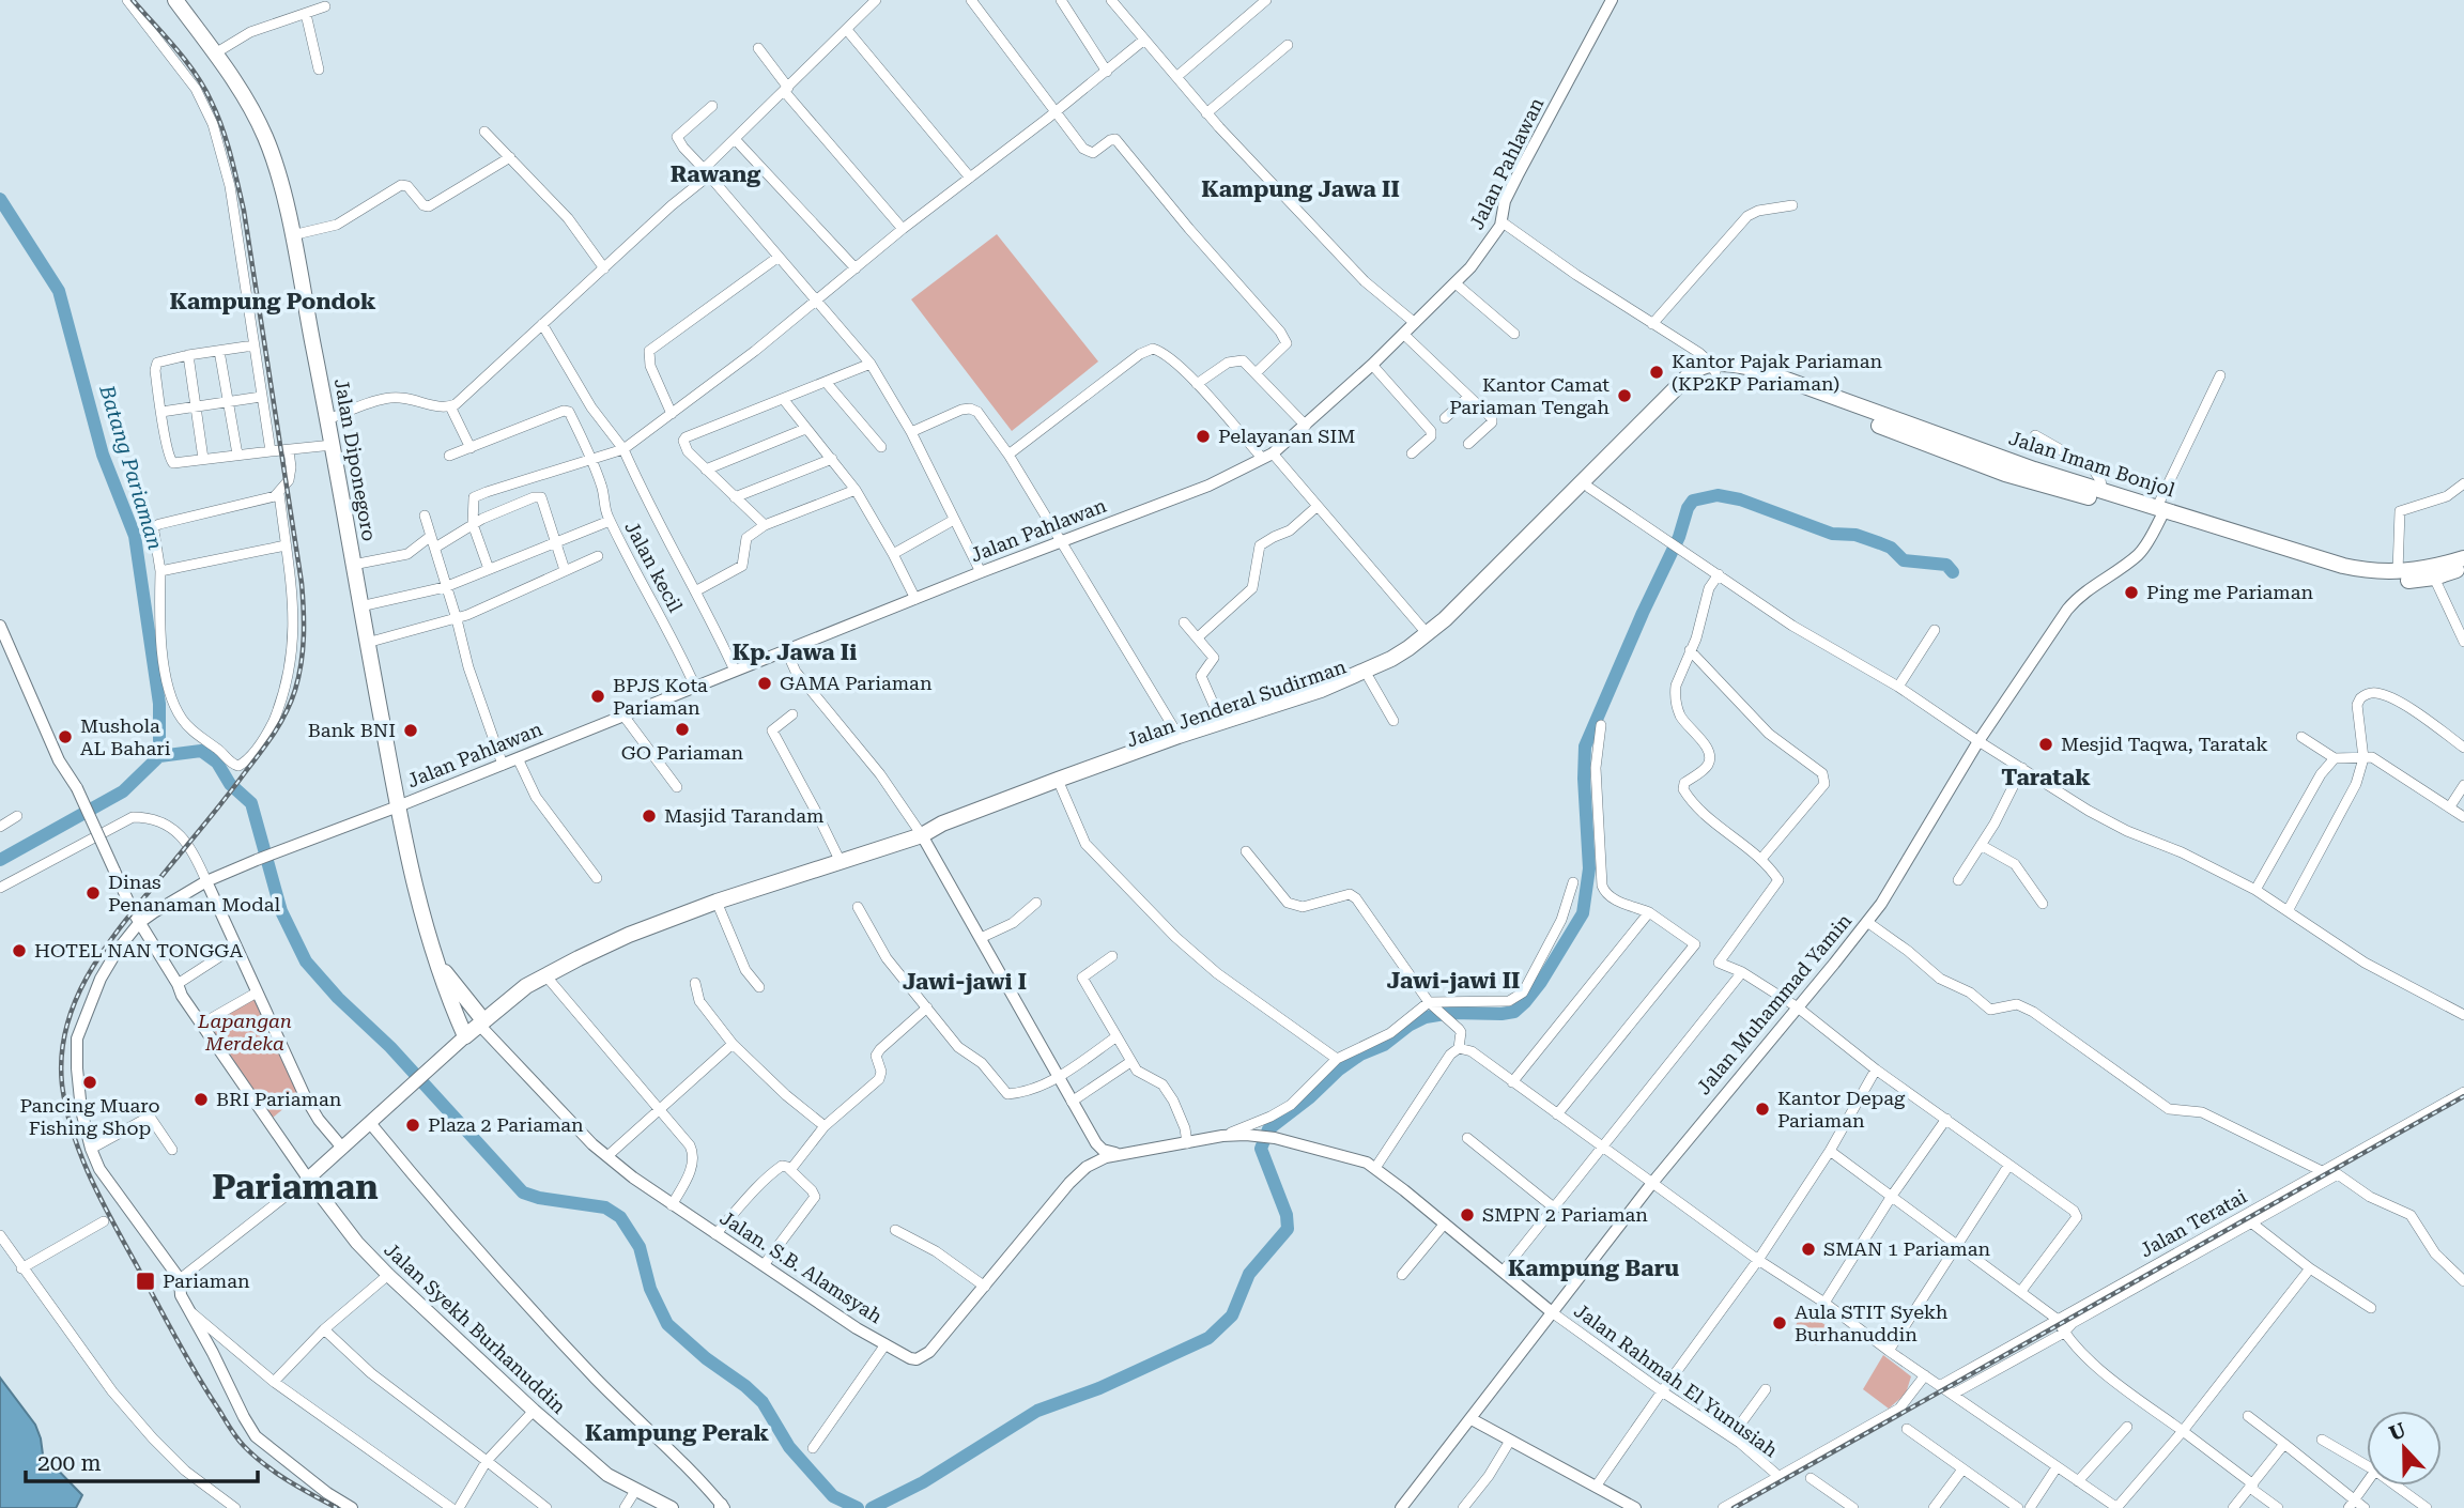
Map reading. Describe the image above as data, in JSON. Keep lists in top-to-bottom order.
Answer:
{
  "streets": {
    "main road": [
      "Jalan Diponegoro",
      "Jalan Imam Bonjol",
      "Jalan Jenderal Sudirman",
      "Jalan Syekh Burhanuddin"
    ],
    "street": [
      "Jalan Pahlawan",
      "Jalan kecil",
      "Jalan Muhammad Yamin",
      "Jalan Teratai",
      "Jalan. S.B. Alamsyah",
      "Jalan Rahmah El Yunusiah"
    ]
  },
  "crossings": [
    ["Jalan Pahlawan", "Jalan Diponegoro"],
    ["Jalan Pahlawan", "Jalan kecil"],
    ["Jalan Diponegoro", "Jalan Jenderal Sudirman"],
    ["Jalan Diponegoro", "Jalan. S.B. Alamsyah"],
    ["Jalan Imam Bonjol", "Jalan Jenderal Sudirman"],
    ["Jalan Imam Bonjol", "Jalan Muhammad Yamin"],
    ["Jalan Jenderal Sudirman", "Jalan. S.B. Alamsyah"],
    ["Jalan Muhammad Yamin", "Jalan Rahmah El Yunusiah"]
  ],
  "districts": [
    "Rawang",
    "Kampung Jawa II",
    "Kampung Pondok",
    "Kp. Jawa Ii",
    "Taratak",
    "Jawi-jawi II",
    "Jawi-jawi I",
    "Pariaman",
    "Kampung Baru",
    "Kampung Perak"
  ],
  "water": ["Batang Pariaman"],
  "parks": ["Lapangan Merdeka"],
  "places": {
    "other": [
      "Kantor Pajak Pariaman (KP2KP Pariaman)",
      "Kantor Camat Pariaman Tengah",
      "Pelayanan SIM",
      "Ping me Pariaman",
      "GAMA Pariaman",
      "BPJS Kota Pariaman",
      "GO Pariaman",
      "Bank BNI",
      "Mushola AL Bahari",
      "Mesjid Taqwa, Taratak",
      "Masjid Tarandam",
      "Dinas Penanaman Modal",
      "HOTEL NAN TONGGA",
      "Pancing Muaro Fishing Shop",
      "BRI Pariaman",
      "Kantor Depag Pariaman",
      "Plaza 2 Pariaman",
      "SMPN 2 Pariaman",
      "SMAN 1 Pariaman",
      "Aula STIT Syekh Burhanuddin"
    ],
    "transit": ["Pariaman"]
  },
  "scale_bar": "200 m",
  "north": "top"
}
